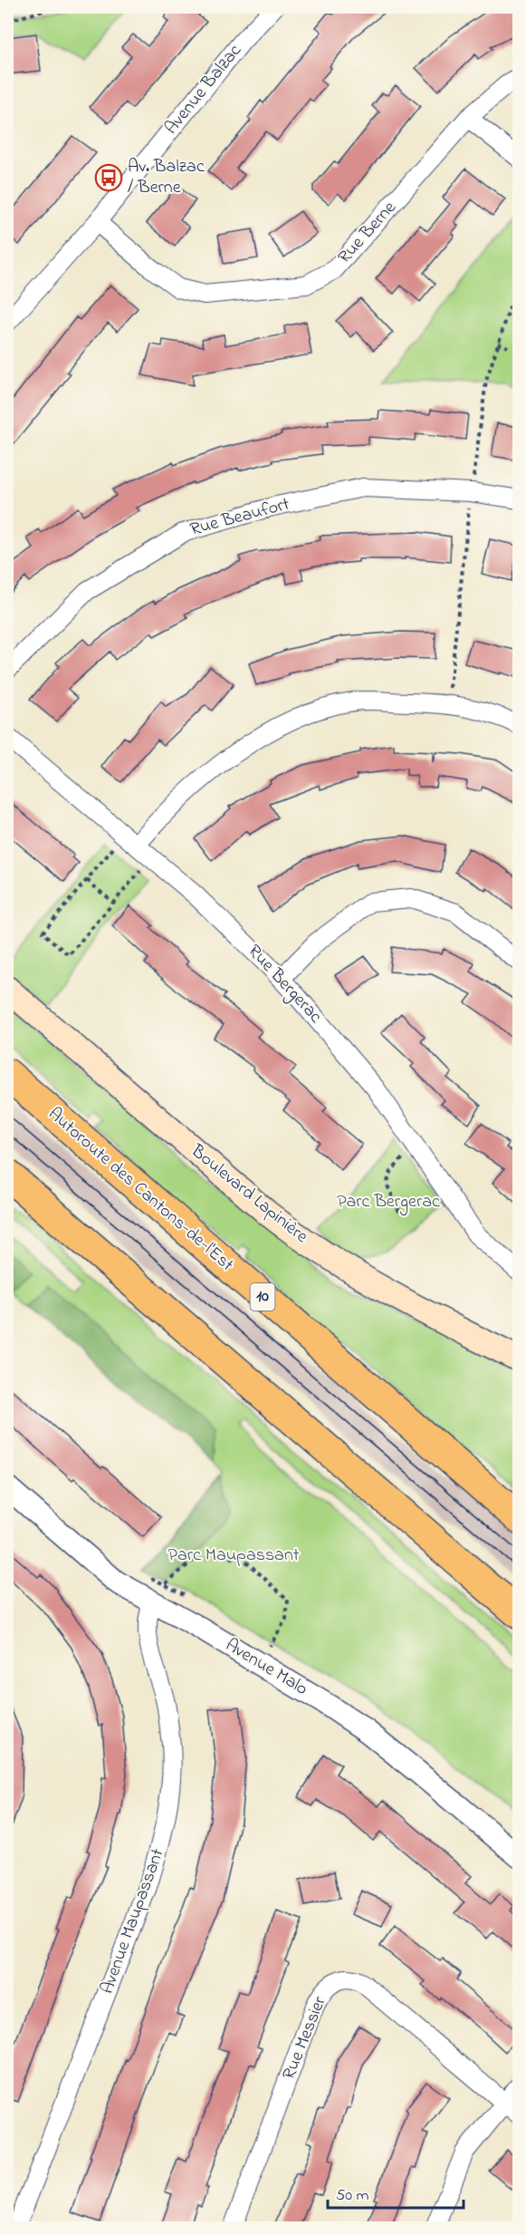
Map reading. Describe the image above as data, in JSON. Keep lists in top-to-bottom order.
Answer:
{
  "streets": {
    "highway": ["Autoroute des Cantons-de-l'Est", "10"],
    "main road": ["Boulevard Lapinière"],
    "street": [
      "Avenue Balzac",
      "Rue Berne",
      "Rue Beaufort",
      "Rue Bergerac",
      "Avenue Malo",
      "Avenue Maupassant",
      "Rue Messier"
    ]
  },
  "crossings": [
    ["Avenue Balzac", "Rue Berne"],
    ["Avenue Malo", "Avenue Maupassant"]
  ],
  "parks": ["Parc Bergerac", "Parc Maupassant"],
  "places": {
    "bus stop": ["Av. Balzac / Berne"]
  },
  "scale_bar": "50 m"
}
